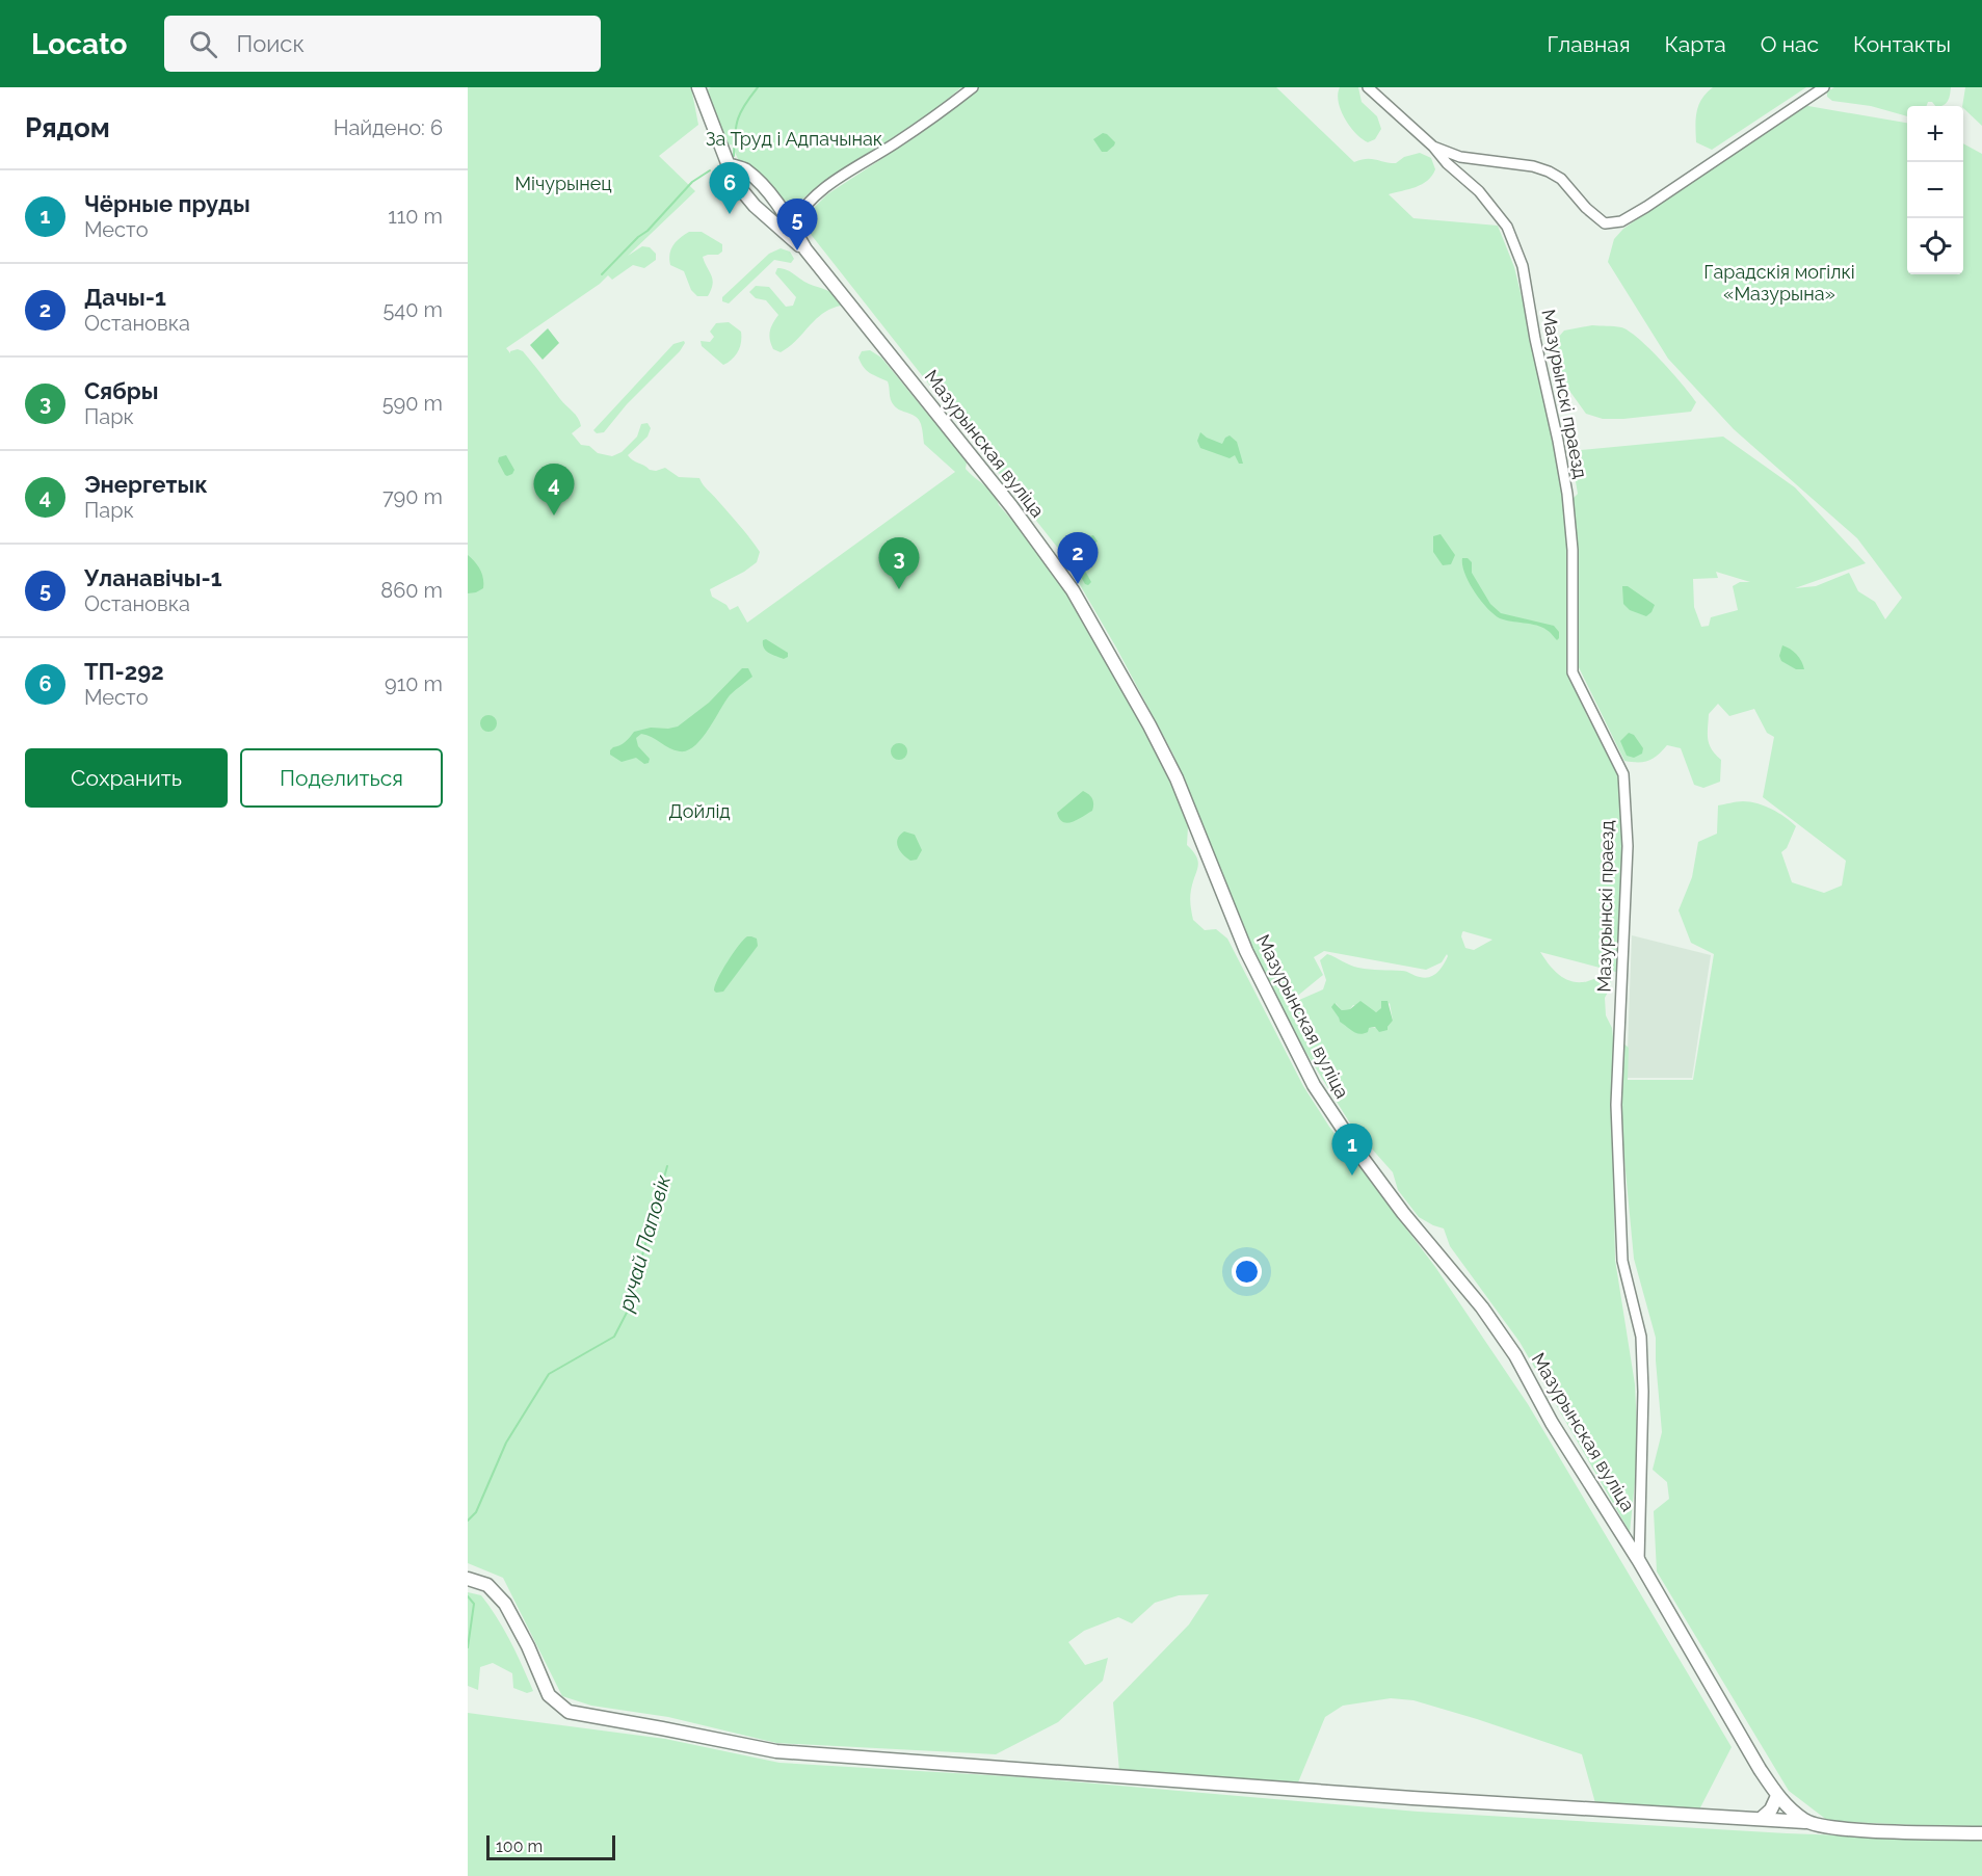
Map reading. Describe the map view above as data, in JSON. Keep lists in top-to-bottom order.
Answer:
{
  "streets": {
    "street": ["Мазурынскі праезд", "Мазурынская вуліца"]
  },
  "crossings": [
    ["Мазурынскі праезд", "Мазурынская вуліца"]
  ],
  "water": ["ручай Паповік"],
  "parks": [
    "За Труд і Адпачынак",
    "Мічурынец",
    "Гарадскія могілкі «Мазурына»",
    "Дойлід"
  ],
  "scale_bar": "100 m",
  "page": {
    "header": "Locato",
    "search": "Поиск",
    "nav": [
      "Главная",
      "Карта",
      "О нас",
      "Контакты"
    ],
    "heading": ["Рядом", "Найдено: 6"],
    "map_buttons": ["+", "−"],
    "pins": [
      "6",
      "5",
      "4",
      "2",
      "3",
      "1"
    ],
    "list": [
      {
        "mark": "1",
        "name": "Чёрные пруды",
        "note": "Место",
        "value": "110 m"
      },
      {
        "mark": "2",
        "name": "Дачы-1",
        "note": "Остановка",
        "value": "540 m"
      },
      {
        "mark": "3",
        "name": "Сябры",
        "note": "Парк",
        "value": "590 m"
      },
      {
        "mark": "4",
        "name": "Энергетык",
        "note": "Парк",
        "value": "790 m"
      },
      {
        "mark": "5",
        "name": "Уланавічы-1",
        "note": "Остановка",
        "value": "860 m"
      },
      {
        "mark": "6",
        "name": "ТП-292",
        "note": "Место",
        "value": "910 m"
      }
    ],
    "buttons": ["Сохранить", "Поделиться"],
    "scale": "100 m"
  }
}
